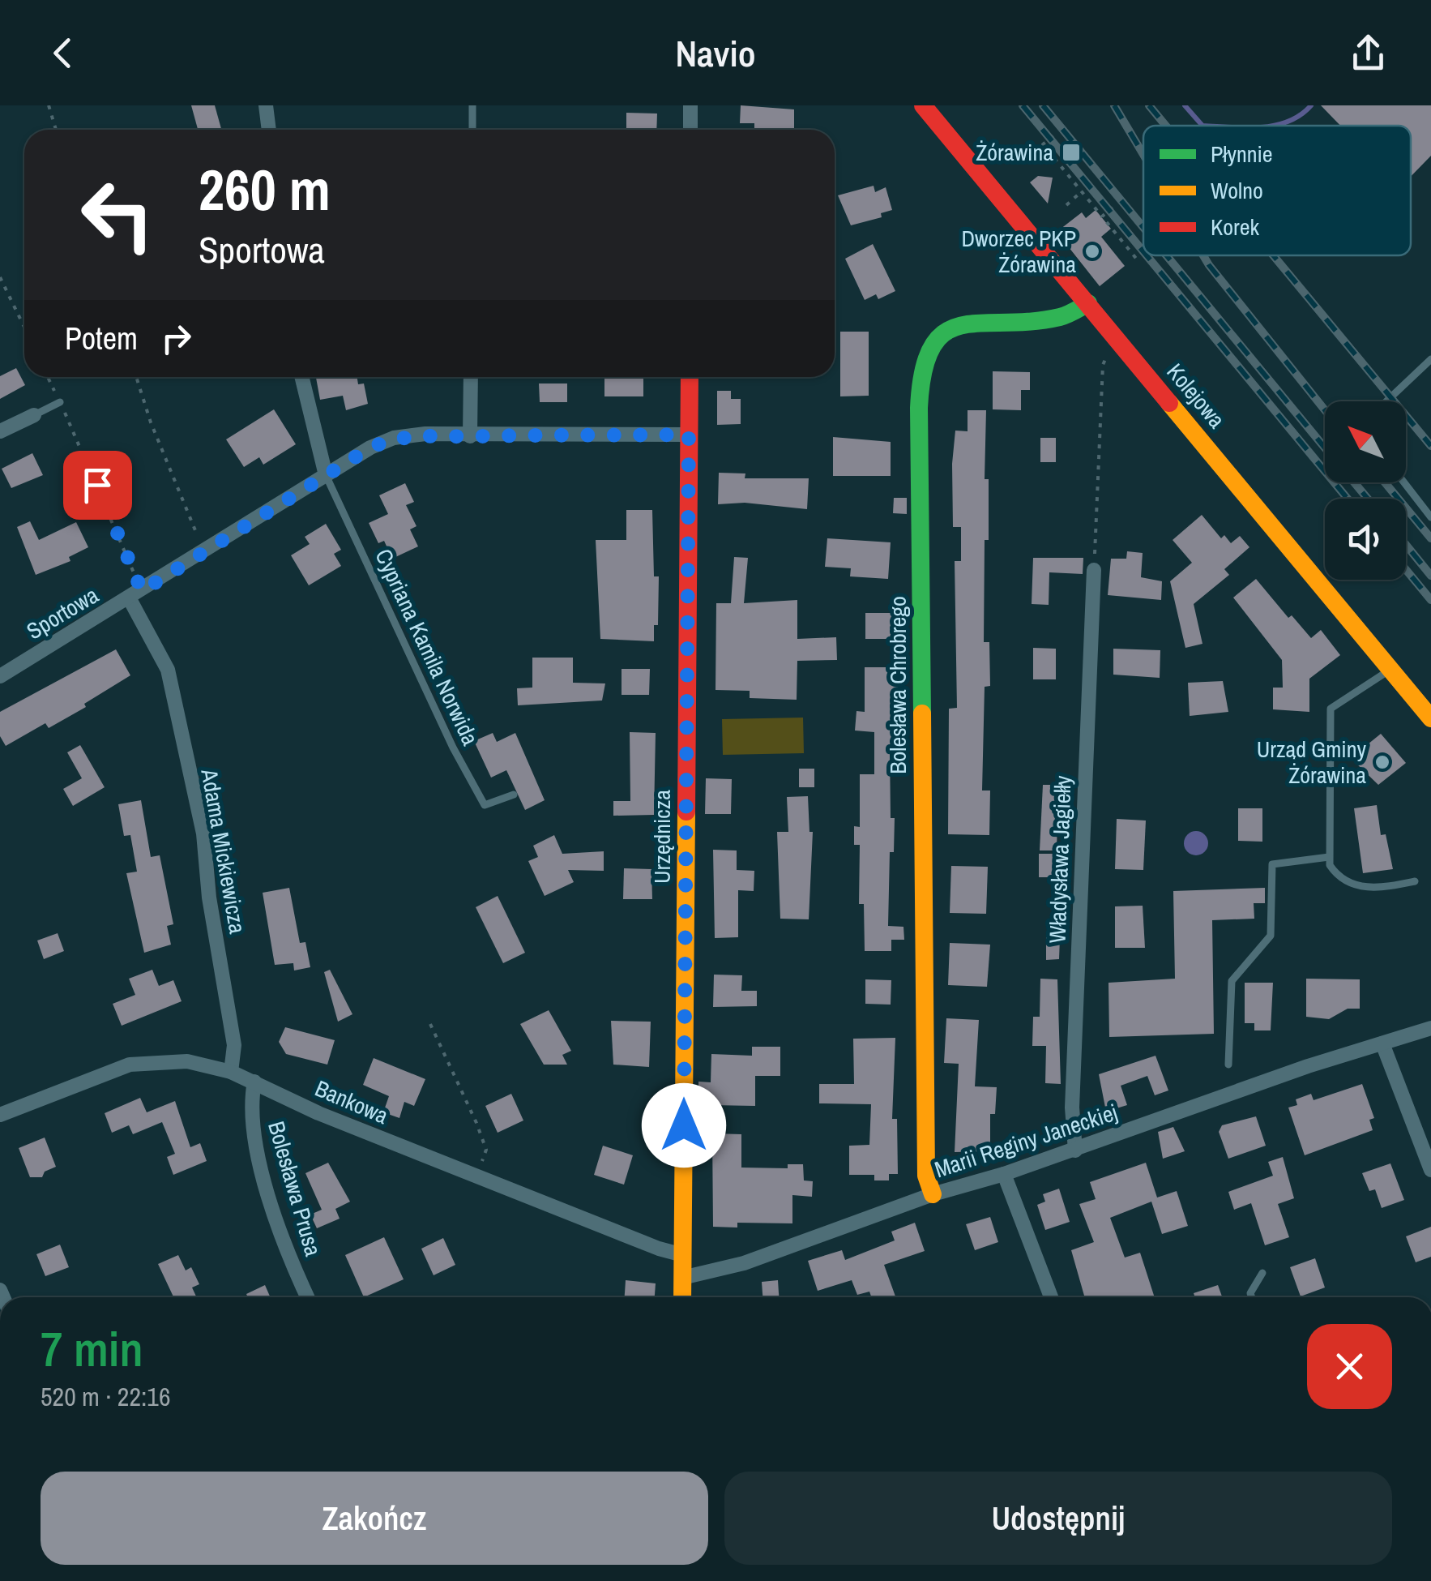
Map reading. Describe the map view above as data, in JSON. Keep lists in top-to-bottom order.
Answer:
{
  "streets": {
    "street": [
      "Kolejowa",
      "Sportowa",
      "Bolesława Chrobrego",
      "Urzędnicza",
      "Adama Mickiewicza",
      "Władysława Jagiełły",
      "Bankowa",
      "Marii Reginy Janeckiej",
      "Bolesława Prusa"
    ],
    "lane": ["Cypriana Kamila Norwida"]
  },
  "crossings": [
    ["Kolejowa", "Bolesława Chrobrego"],
    ["Sportowa", "Cypriana Kamila Norwida"],
    ["Sportowa", "Urzędnicza"],
    ["Sportowa", "Adama Mickiewicza"],
    ["Bolesława Chrobrego", "Marii Reginy Janeckiej"],
    ["Urzędnicza", "Bankowa"],
    ["Urzędnicza", "Marii Reginy Janeckiej"],
    ["Adama Mickiewicza", "Bankowa"],
    ["Władysława Jagiełły", "Marii Reginy Janeckiej"],
    ["Bankowa", "Bolesława Prusa"]
  ],
  "places": {
    "transit": ["Żórawina"],
    "other": ["Dworzec PKP Żórawina", "Urząd Gminy Żórawina"]
  },
  "legend": ["Płynnie", "Wolno", "Korek"],
  "north": "top left",
  "page": {
    "header": "Navio",
    "turn": ["260 m", "Sportowa"],
    "then": "Potem",
    "heading": ["7 min", "520 m · 22:16"],
    "buttons": ["Zakończ", "Udostępnij"]
  }
}
